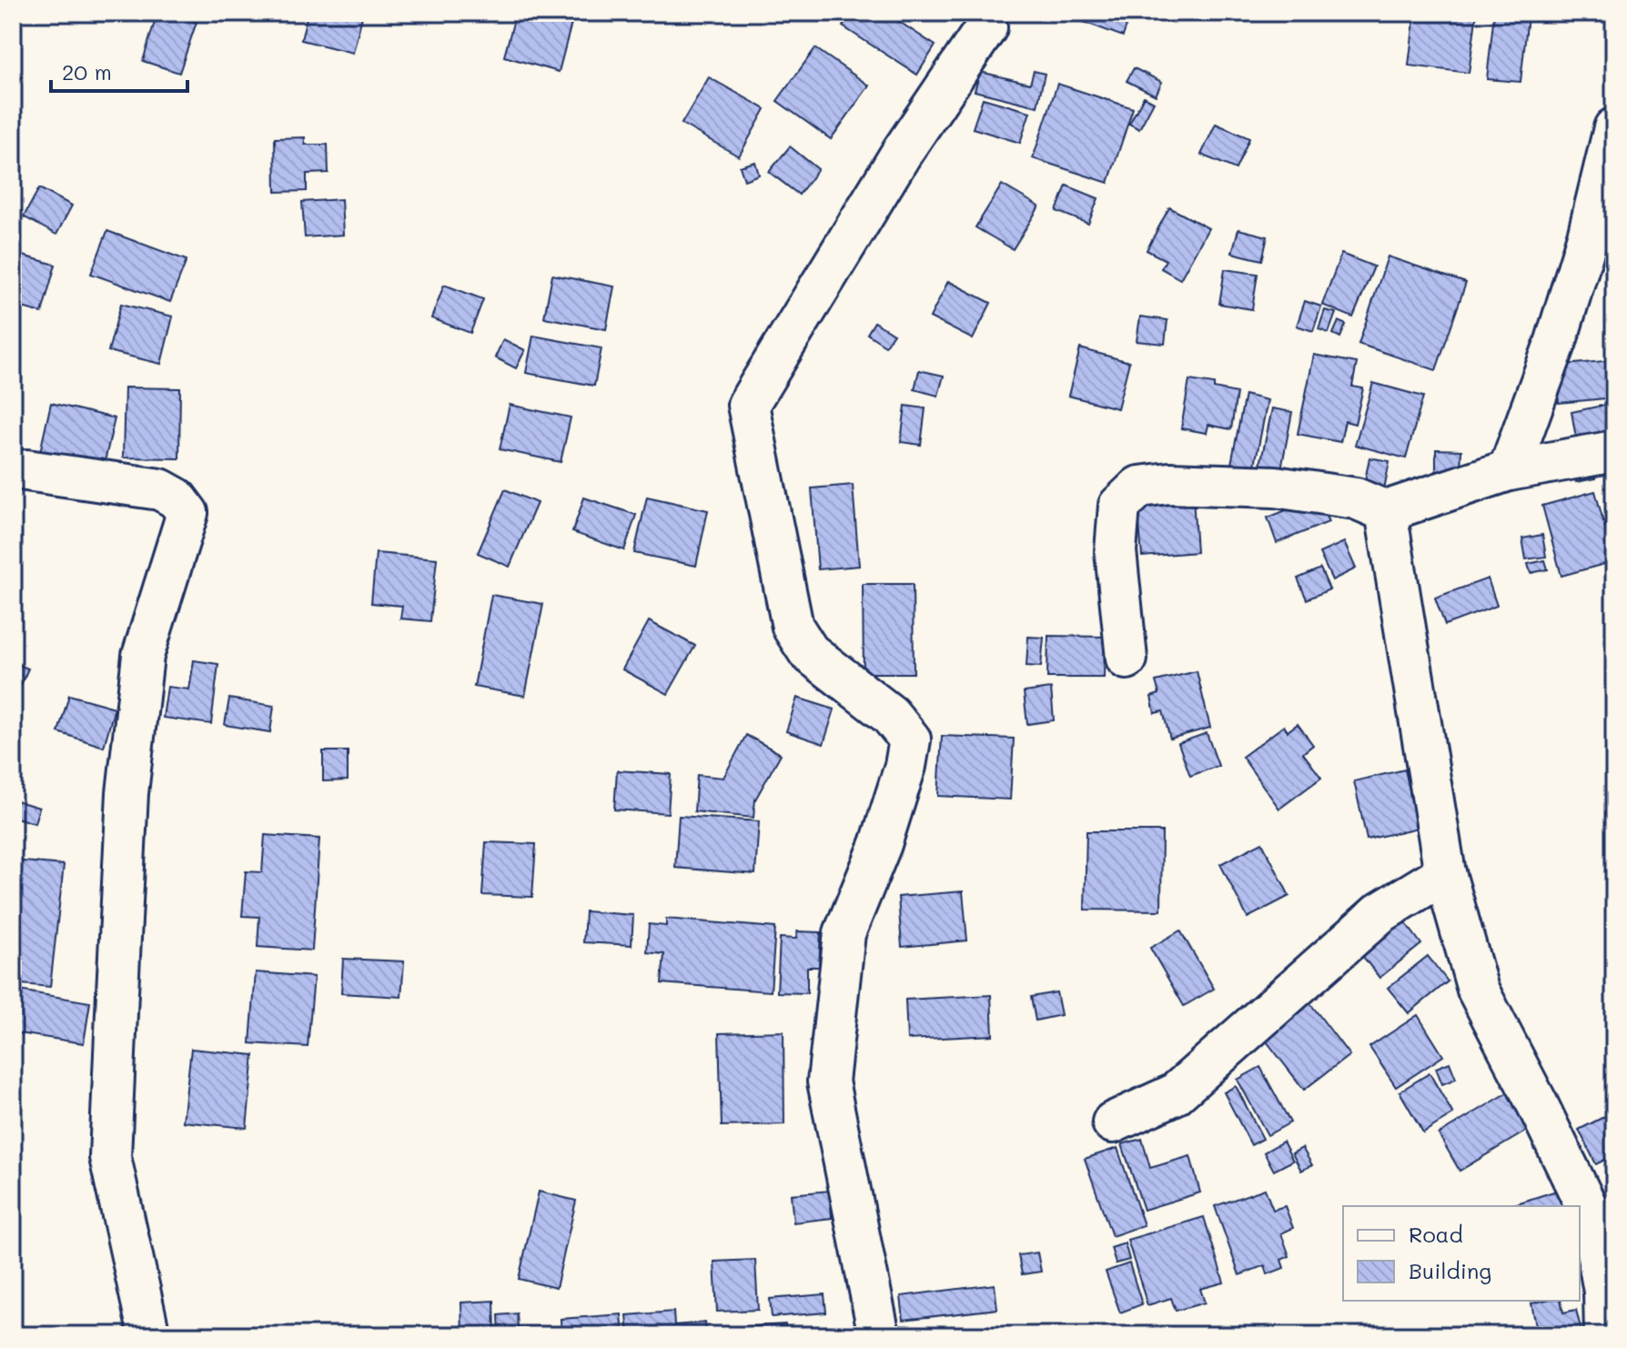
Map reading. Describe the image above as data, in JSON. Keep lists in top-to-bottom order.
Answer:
{
  "legend": ["Road", "Building"],
  "scale_bar": "20 m"
}
